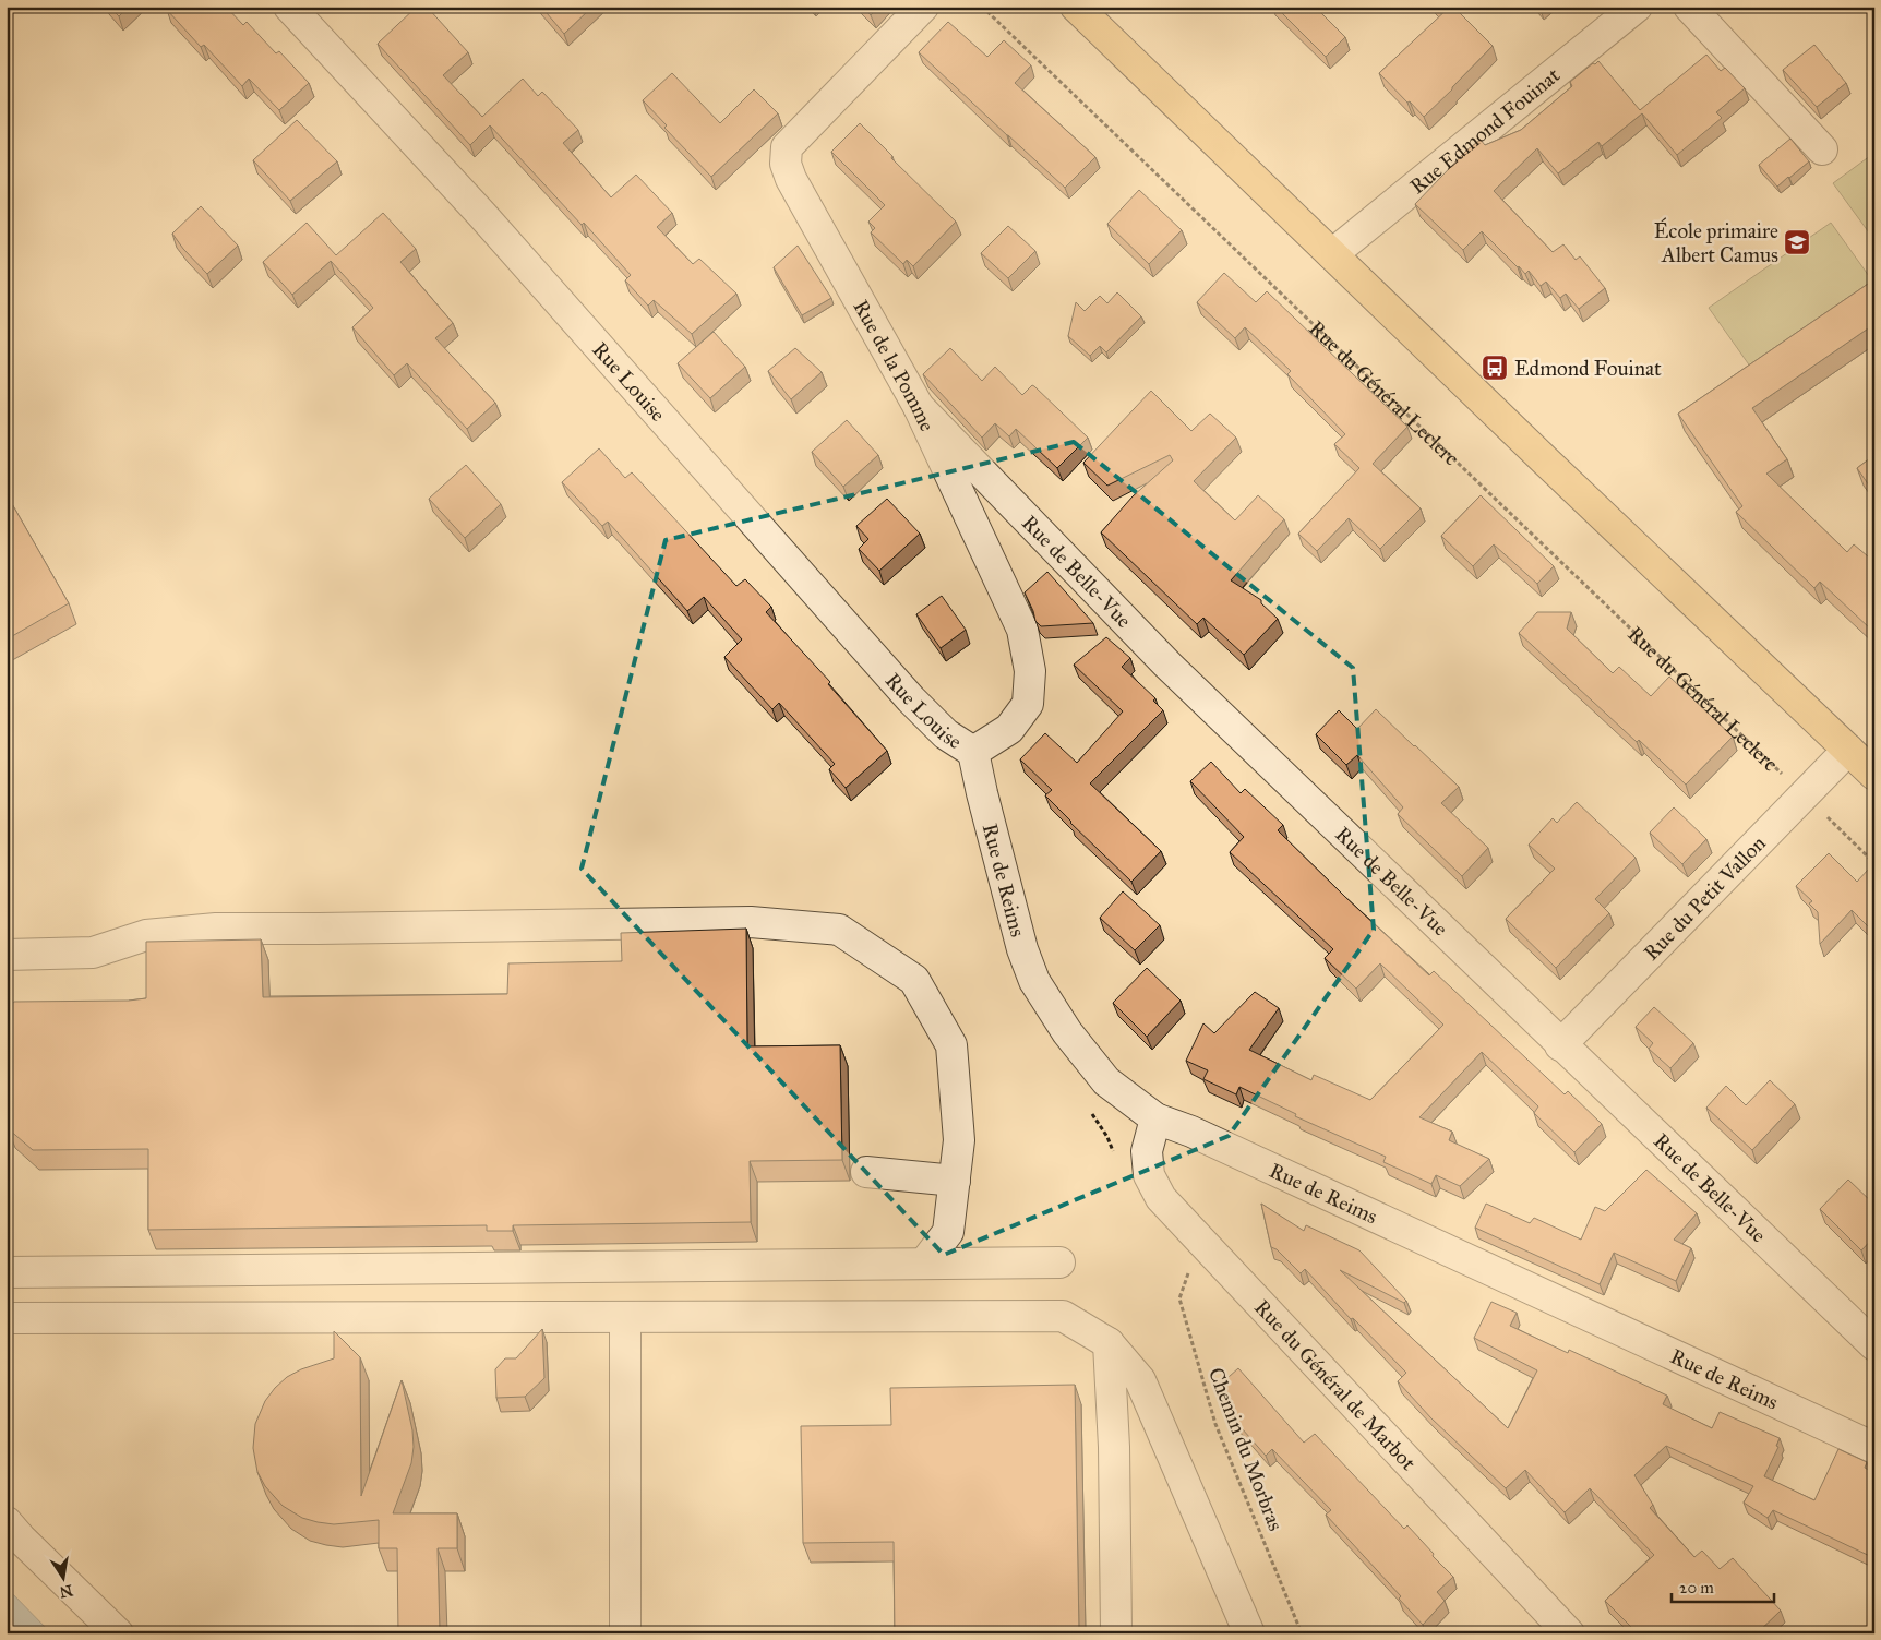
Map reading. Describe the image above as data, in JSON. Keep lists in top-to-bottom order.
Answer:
{
  "streets": {
    "street": [
      "Rue Edmond Fouinat",
      "Rue de la Pomme",
      "Rue Louise",
      "Rue de Belle-Vue",
      "Rue de Reims",
      "Rue du Petit Vallon",
      "Rue du Général de Marbot"
    ],
    "path": ["Rue du Général Leclerc", "Chemin du Morbras"]
  },
  "crossings": [
    ["Rue de la Pomme", "Rue Louise"],
    ["Rue de la Pomme", "Rue de Belle-Vue"],
    ["Rue de la Pomme", "Rue de Reims"],
    ["Rue Louise", "Rue de Reims"],
    ["Rue de Belle-Vue", "Rue du Petit Vallon"],
    ["Rue de Reims", "Rue du Général de Marbot"],
    ["Rue du Général de Marbot", "Chemin du Morbras"]
  ],
  "places": {
    "school or university": ["École primaire Albert Camus"],
    "bus stop": ["Edmond Fouinat"]
  },
  "scale_bar": "20 m",
  "north": "bottom"
}
